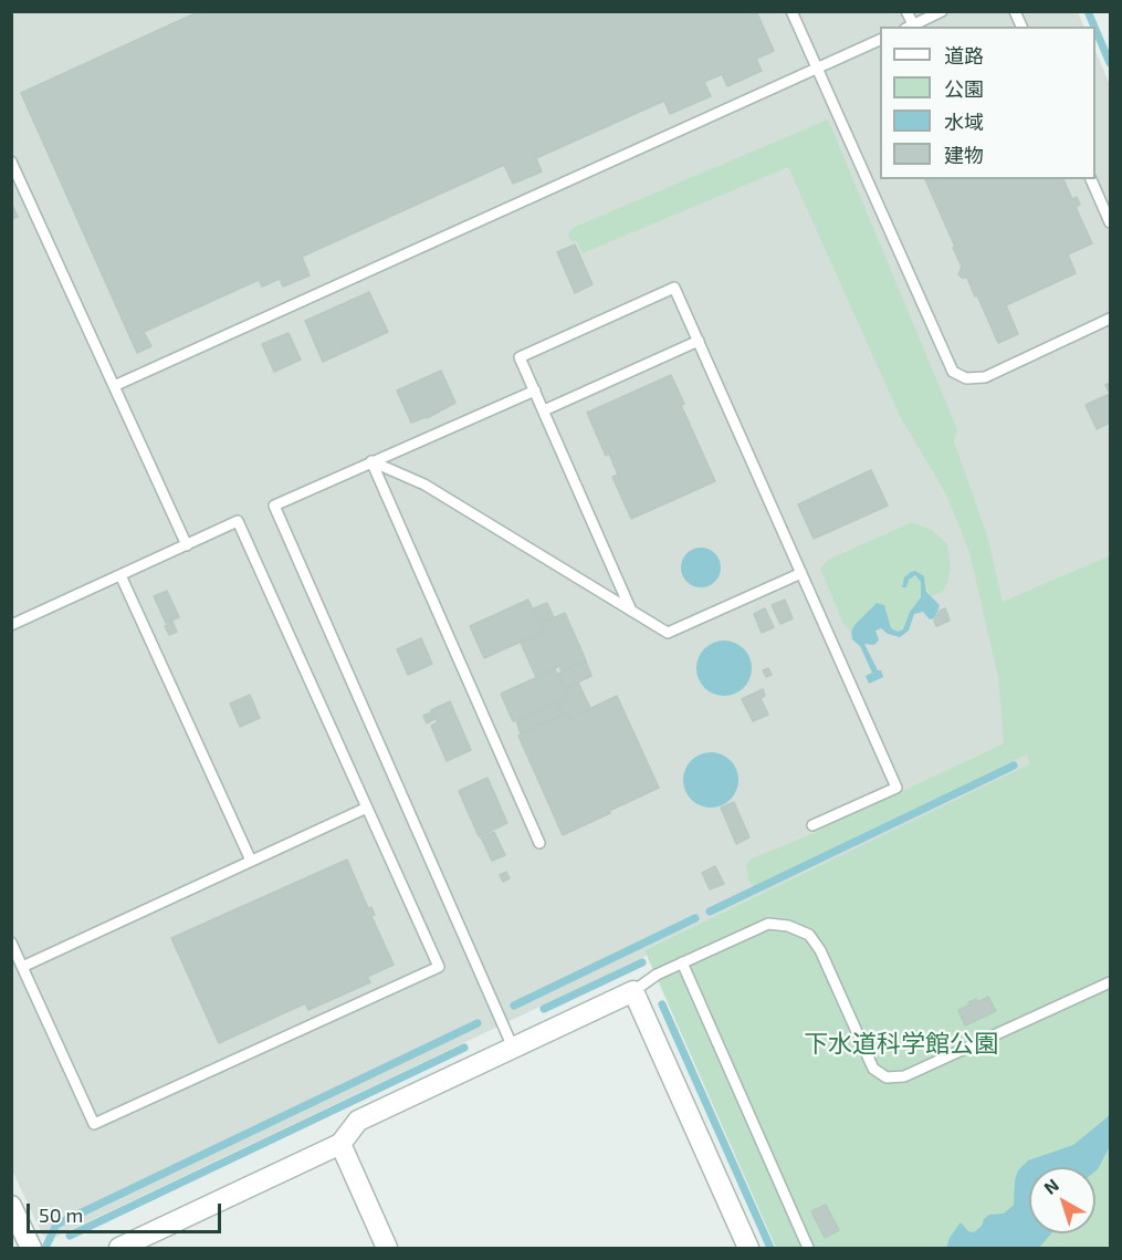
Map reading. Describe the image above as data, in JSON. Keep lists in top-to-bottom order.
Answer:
{
  "parks": ["下水道科学館公園"],
  "legend": [
    "道路",
    "公園",
    "水域",
    "建物"
  ],
  "scale_bar": "50 m",
  "north": "top left"
}
